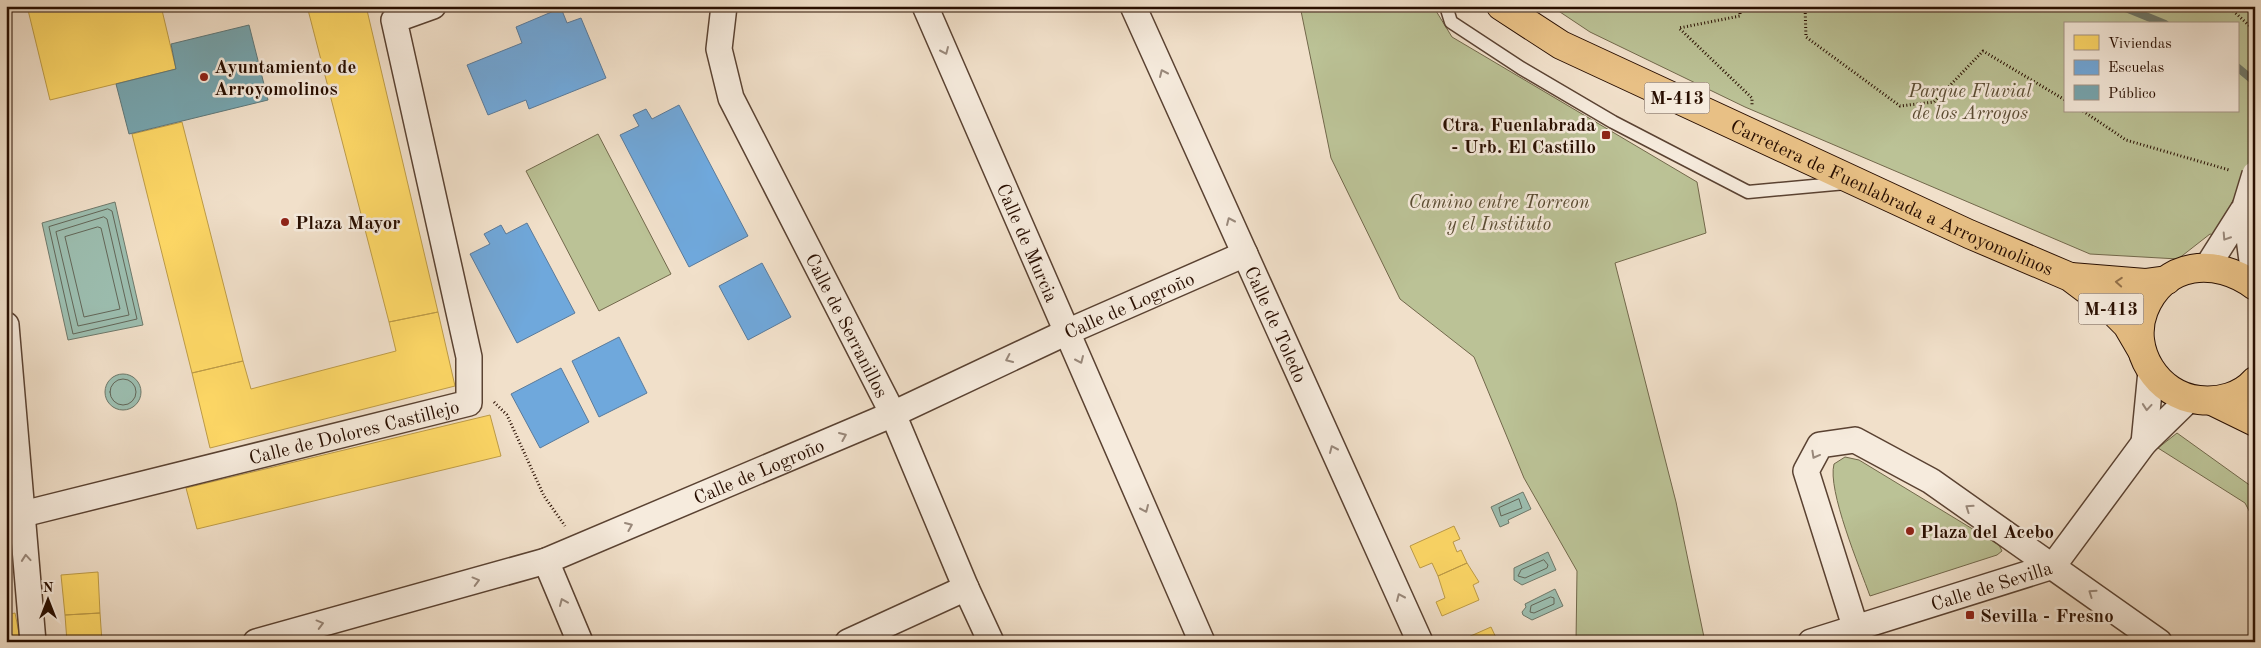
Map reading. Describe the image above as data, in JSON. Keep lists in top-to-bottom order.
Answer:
{
  "streets": {
    "main road": ["M-413", "Carretera de Fuenlabrada a Arroyomolinos"],
    "street": [
      "Calle de Murcia",
      "Calle de Logroño",
      "Calle de Toledo",
      "Calle de Serranillos",
      "Calle de Dolores Castillejo",
      "Calle de Sevilla"
    ]
  },
  "crossings": [
    ["M-413", "Carretera de Fuenlabrada a Arroyomolinos"],
    ["M-413", "Calle de Sevilla"],
    ["Calle de Murcia", "Calle de Logroño"],
    ["Calle de Logroño", "Calle de Toledo"],
    ["Calle de Logroño", "Calle de Serranillos"]
  ],
  "one_way": ["Calle de Murcia", "Calle de Toledo"],
  "parks": ["Parque Fluvial de los Arroyos", "Camino entre Torreon y el Instituto"],
  "places": {
    "other": ["Ayuntamiento de Arroyomolinos", "Plaza Mayor", "Plaza del Acebo"],
    "transit": ["Ctra. Fuenlabrada - Urb. El Castillo", "Sevilla - Fresno"]
  },
  "legend": ["Viviendas", "Escuelas", "Público"],
  "north": "top"
}
